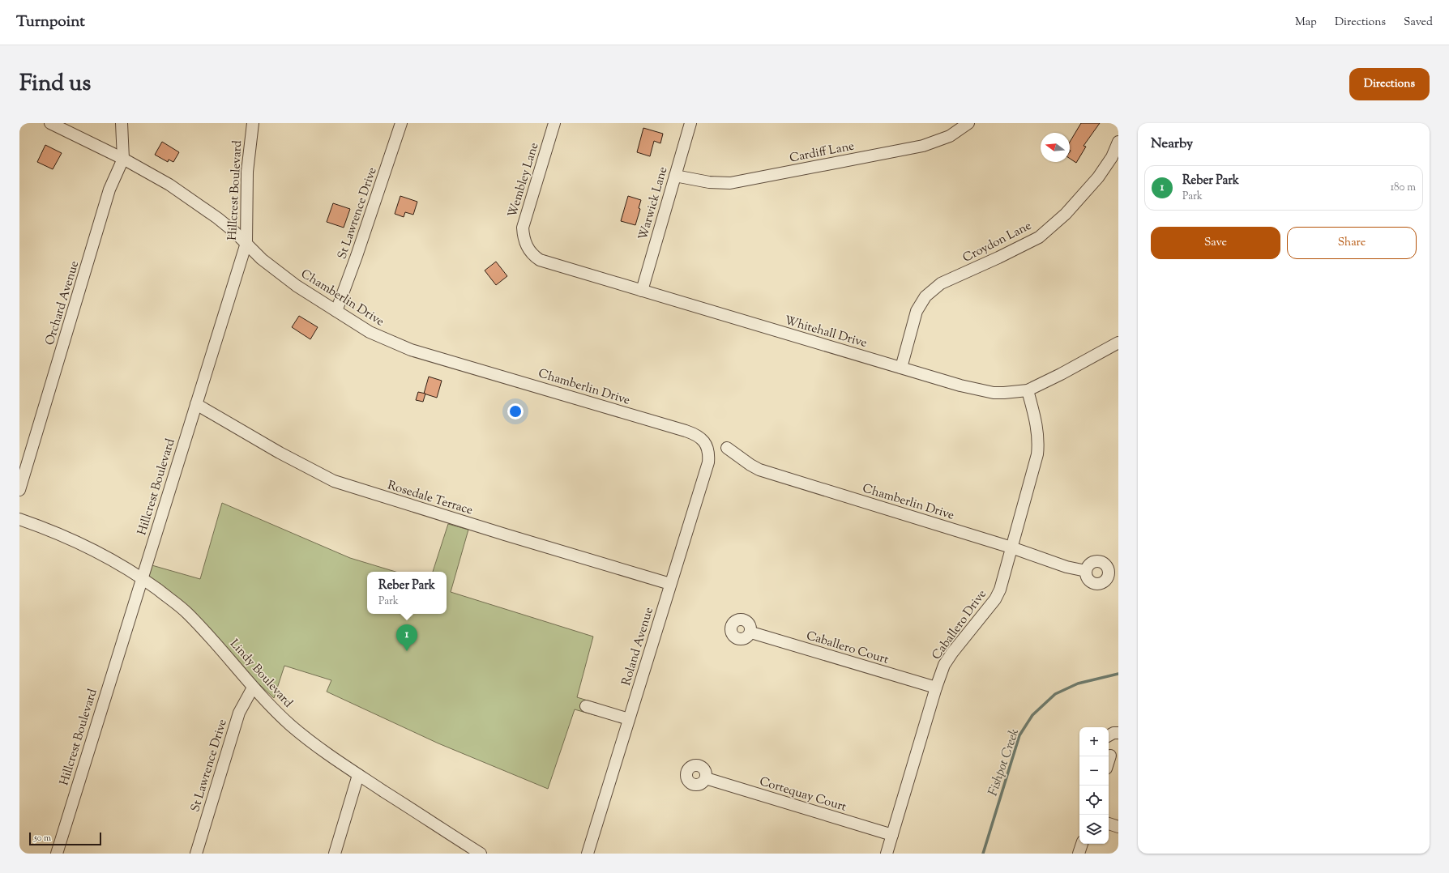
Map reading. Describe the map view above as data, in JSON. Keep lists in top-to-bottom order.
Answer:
{
  "streets": {
    "street": [
      "Cardiff Lane",
      "Wembley Lane",
      "Hillcrest Boulevard",
      "Warwick Lane",
      "St Lawrence Drive",
      "Croydon Lane",
      "Chamberlin Drive",
      "Orchard Avenue",
      "Whitehall Drive",
      "Rosedale Terrace",
      "Caballero Drive",
      "Roland Avenue",
      "Caballero Court",
      "Lindy Boulevard",
      "Cortequay Court"
    ]
  },
  "crossings": [
    ["Cardiff Lane", "Warwick Lane"],
    ["Wembley Lane", "Whitehall Drive"],
    ["Hillcrest Boulevard", "Chamberlin Drive"],
    ["Hillcrest Boulevard", "Rosedale Terrace"],
    ["Hillcrest Boulevard", "Lindy Boulevard"],
    ["Warwick Lane", "Whitehall Drive"],
    ["St Lawrence Drive", "Chamberlin Drive"],
    ["St Lawrence Drive", "Lindy Boulevard"],
    ["Croydon Lane", "Whitehall Drive"],
    ["Chamberlin Drive", "Orchard Avenue"],
    ["Chamberlin Drive", "Caballero Drive"],
    ["Chamberlin Drive", "Roland Avenue"],
    ["Whitehall Drive", "Caballero Drive"],
    ["Rosedale Terrace", "Roland Avenue"],
    ["Caballero Drive", "Caballero Court"],
    ["Caballero Drive", "Cortequay Court"]
  ],
  "water": ["Fishpot Creek"],
  "scale_bar": "50 m",
  "north": "left",
  "page": {
    "header": "Turnpoint",
    "nav": ["Map", "Directions", "Saved"],
    "title": "Find us",
    "buttons": [
      "Directions",
      ["Save", "Share"]
    ],
    "heading": "Nearby",
    "list": [
      {
        "mark": "1",
        "name": "Reber Park",
        "note": "Park",
        "value": "180 m"
      }
    ],
    "popup": ["Reber Park", "Park"],
    "pins": "1",
    "map_buttons": ["+", "−"],
    "scale": "50 m"
  }
}
